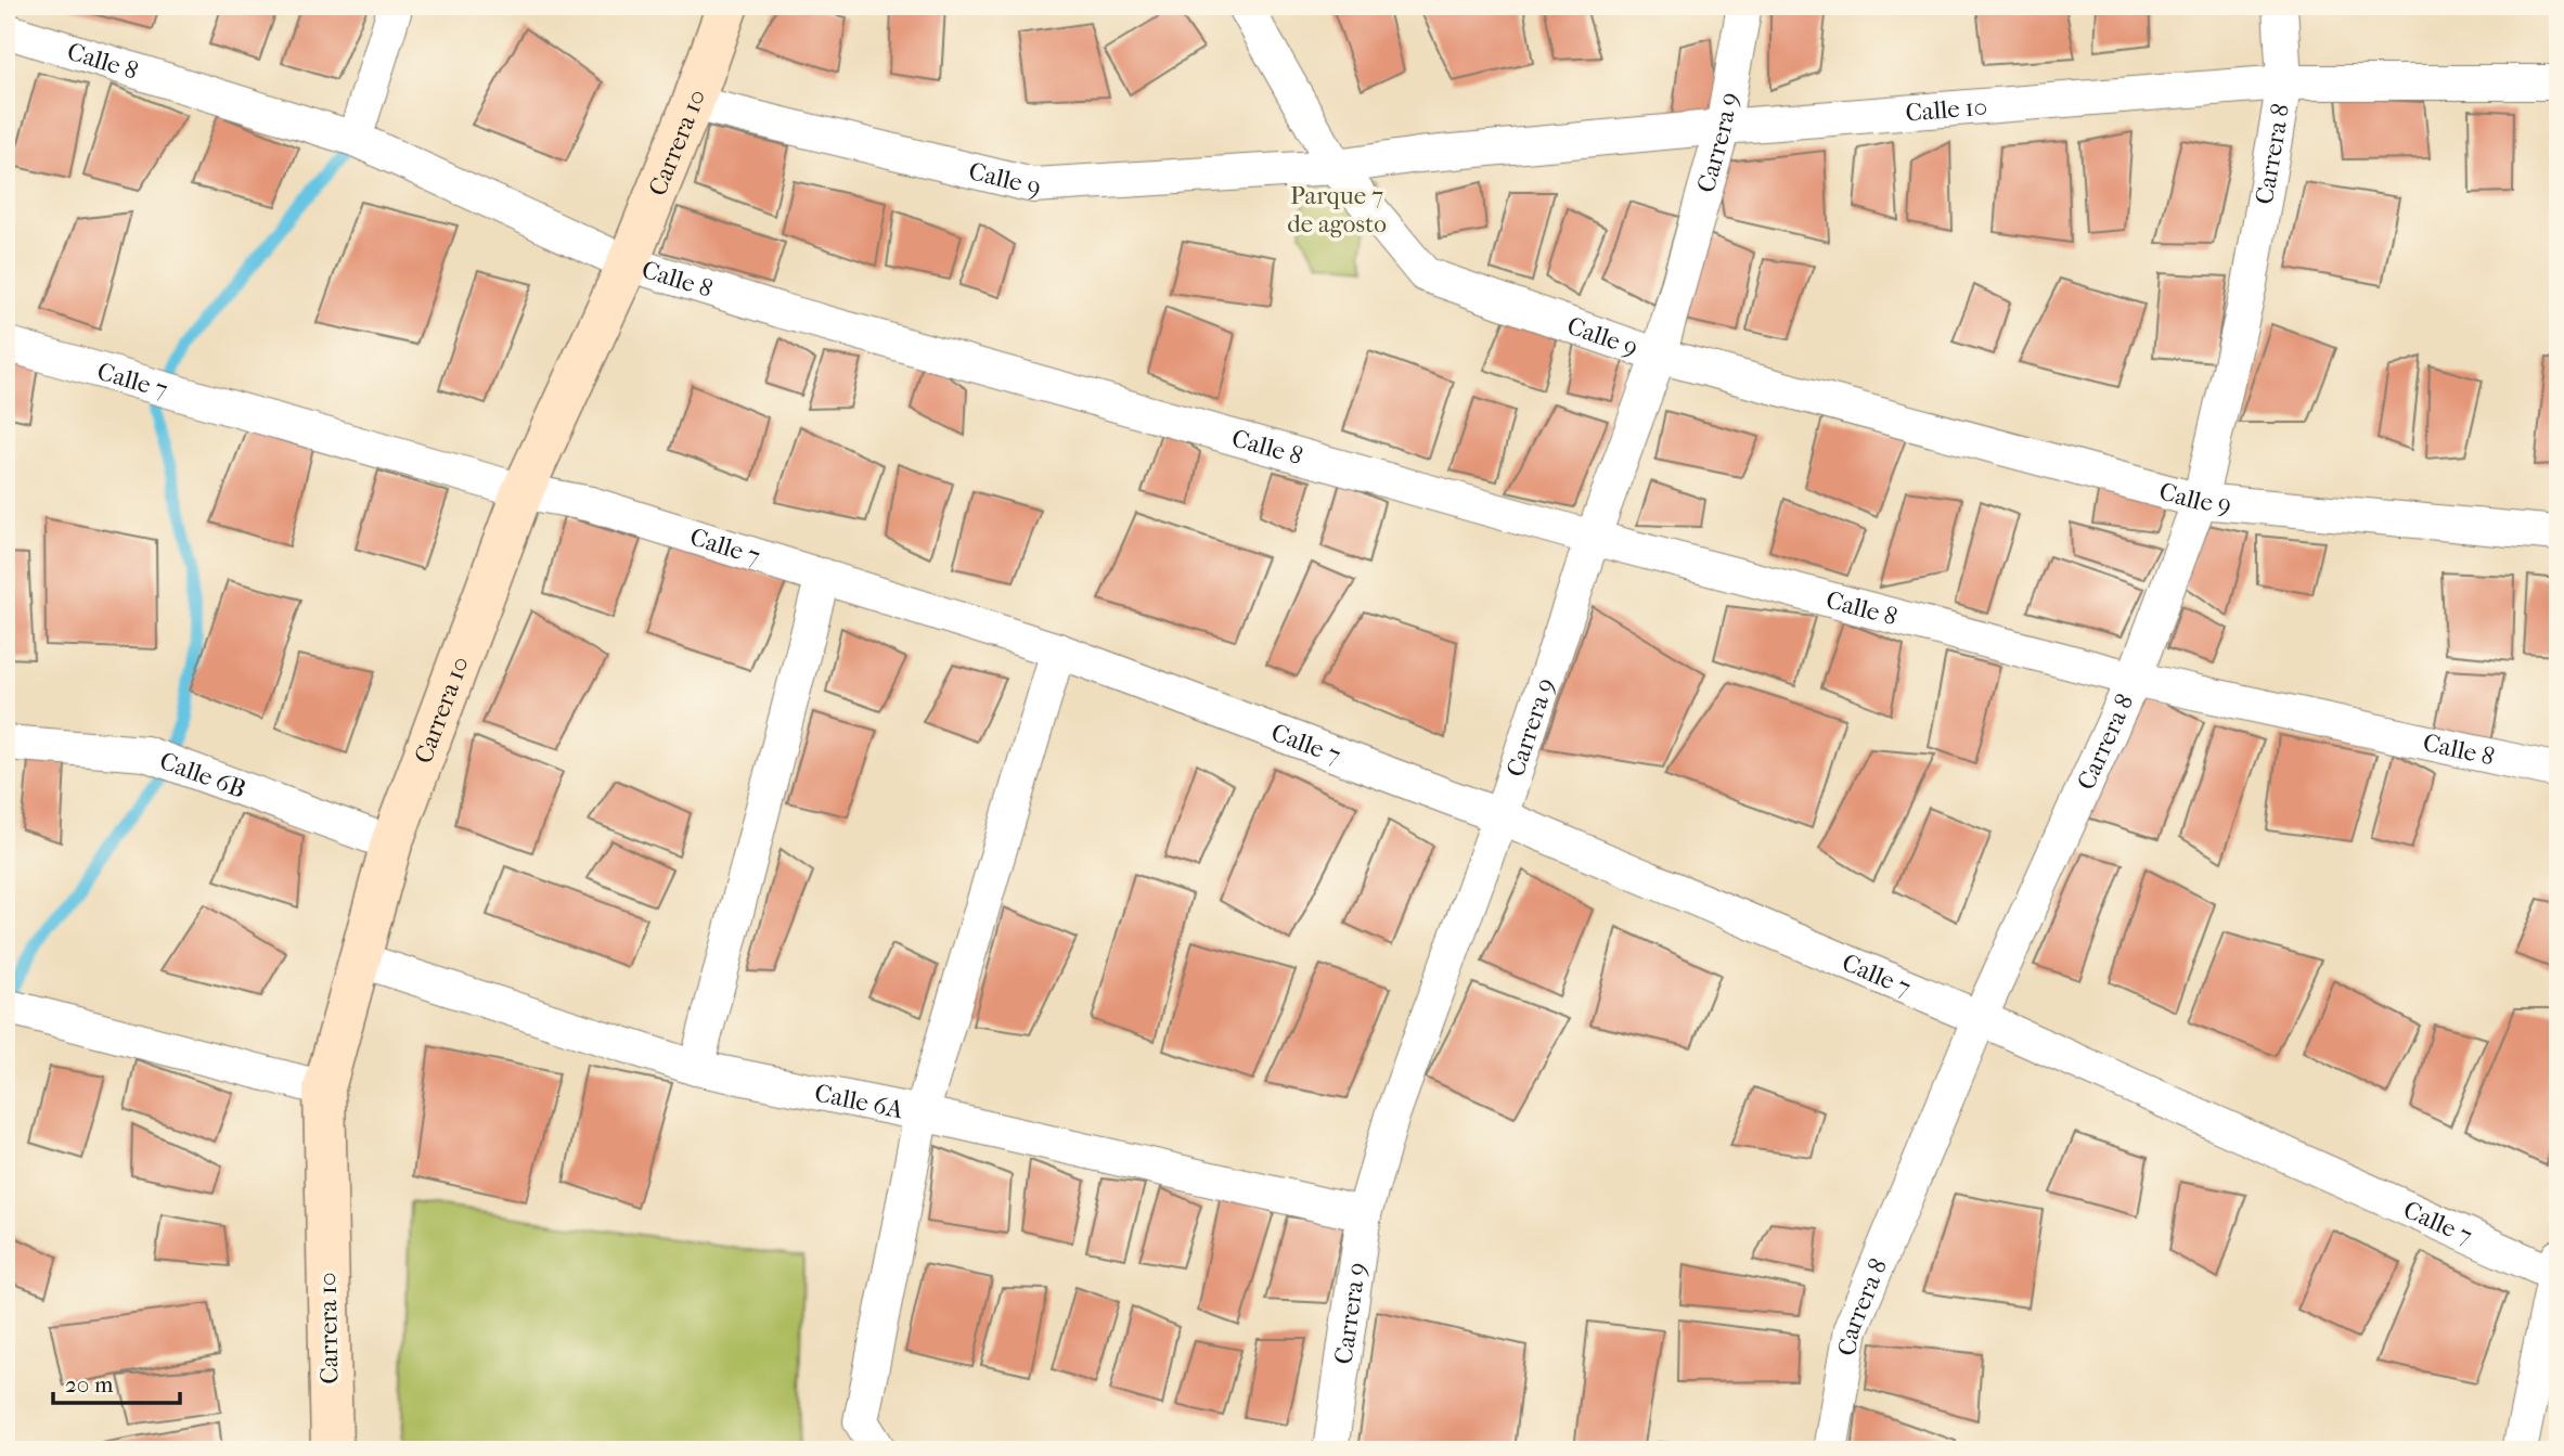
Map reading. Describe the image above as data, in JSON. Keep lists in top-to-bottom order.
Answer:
{
  "streets": {
    "street": [
      "Calle 8",
      "Calle 10",
      "Carrera 10",
      "Carrera 9",
      "Carrera 8",
      "Calle 9",
      "Calle 7",
      "Calle 6B",
      "Calle 6A"
    ]
  },
  "crossings": [
    ["Calle 8", "Carrera 10"],
    ["Calle 8", "Carrera 9"],
    ["Calle 8", "Carrera 8"],
    ["Calle 10", "Carrera 9"],
    ["Calle 10", "Carrera 8"],
    ["Calle 10", "Calle 9"],
    ["Carrera 10", "Calle 9"],
    ["Carrera 10", "Calle 7"],
    ["Carrera 10", "Calle 6B"],
    ["Carrera 10", "Calle 6A"],
    ["Carrera 9", "Calle 9"],
    ["Carrera 9", "Calle 7"],
    ["Carrera 9", "Calle 6A"],
    ["Carrera 8", "Calle 9"],
    ["Carrera 8", "Calle 7"]
  ],
  "parks": ["Parque 7 de agosto"],
  "scale_bar": "20 m"
}
